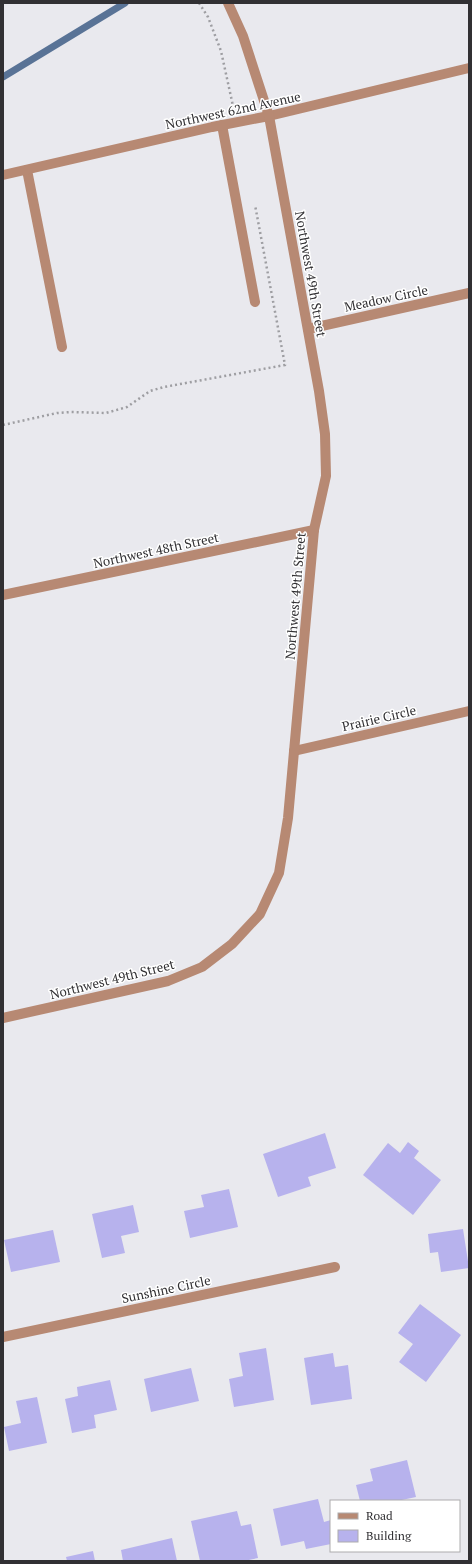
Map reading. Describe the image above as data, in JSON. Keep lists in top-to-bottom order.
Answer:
{
  "streets": {
    "street": [
      "Northwest 62nd Avenue",
      "Northwest 49th Street",
      "Meadow Circle",
      "Northwest 48th Street",
      "Prairie Circle",
      "Sunshine Circle"
    ]
  },
  "crossings": [
    ["Northwest 62nd Avenue", "Northwest 49th Street"],
    ["Northwest 49th Street", "Meadow Circle"],
    ["Northwest 49th Street", "Northwest 48th Street"],
    ["Northwest 49th Street", "Prairie Circle"]
  ],
  "legend": ["Road", "Building"]
}
